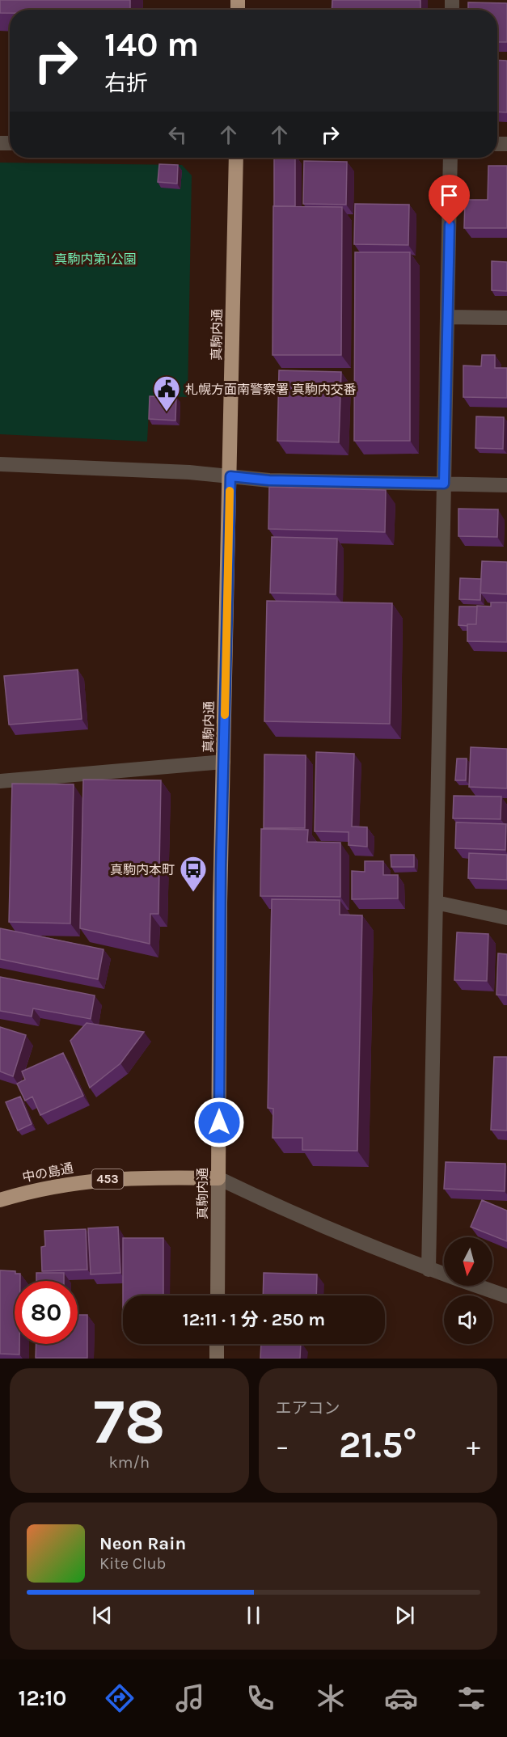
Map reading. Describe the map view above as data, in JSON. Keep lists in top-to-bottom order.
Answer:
{
  "streets": {
    "highway": ["真駒内通", "中の島通", "453"]
  },
  "crossings": [
    ["真駒内通", "中の島通"]
  ],
  "parks": ["真駒内第1公園"],
  "places": {
    "public building": ["札幌方面南警察署 真駒内交番"],
    "bus stop": ["真駒内本町"]
  },
  "north": "bottom",
  "page": {
    "turn": ["140 m", "右折"],
    "limit": "80",
    "trip": "12:11 · 1 分 · 250 m",
    "tile": [
      ["78", "km/h"],
      "エアコン"
    ],
    "heat": ["−", "21.5°", "+"],
    "song": ["Neon Rain", "Kite Club"],
    "tabs": "12:10"
  }
}
